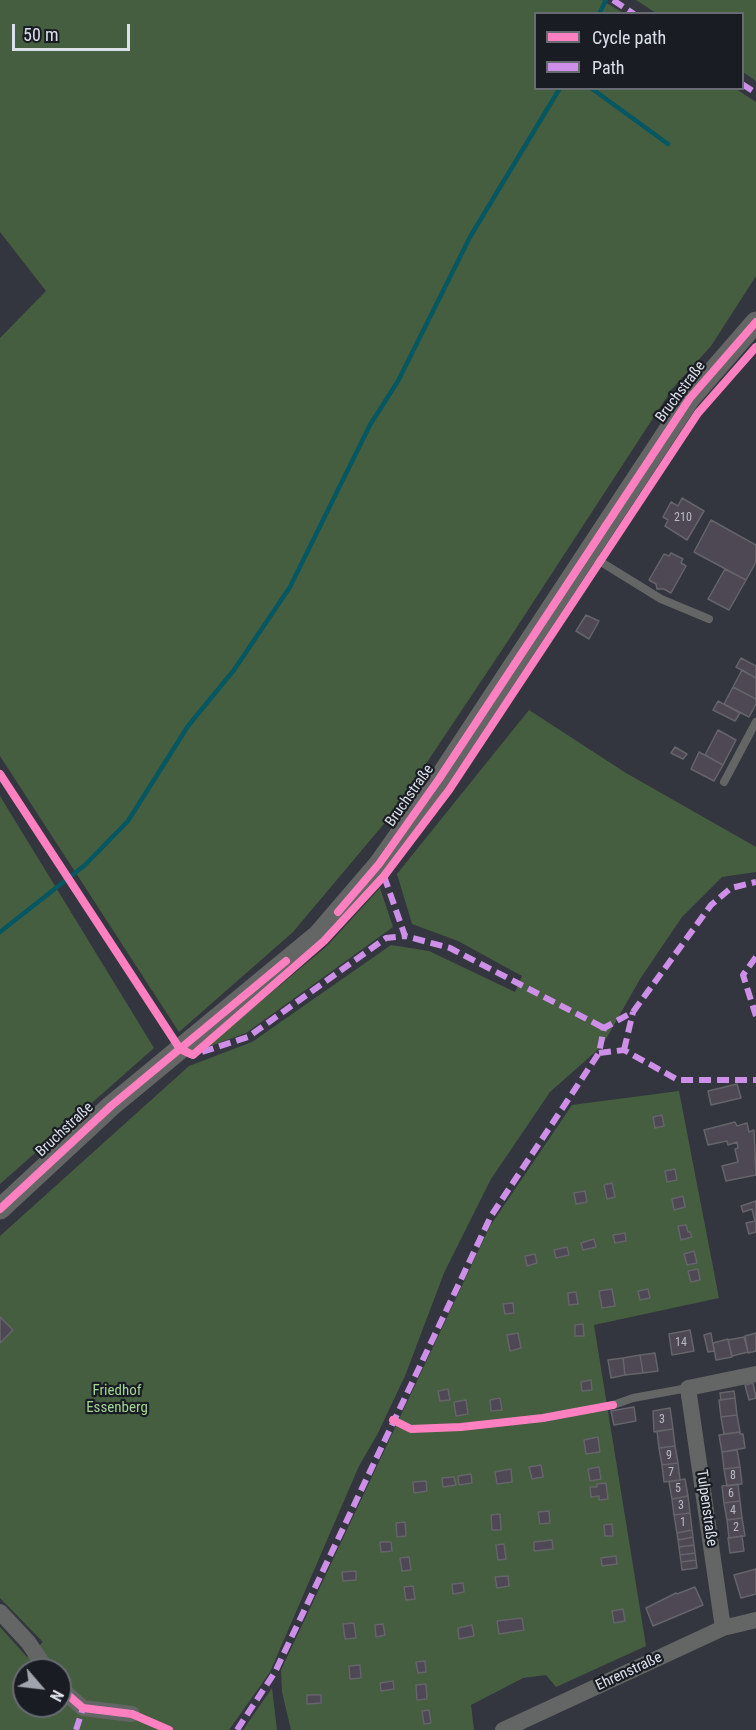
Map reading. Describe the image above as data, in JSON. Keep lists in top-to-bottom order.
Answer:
{
  "streets": {
    "street": ["Bruchstraße", "Tulpenstraße", "Ehrenstraße"]
  },
  "crossings": [
    ["Tulpenstraße", "Ehrenstraße"]
  ],
  "parks": ["Friedhof Essenberg"],
  "house_numbers": [
    "210",
    "14",
    "3",
    "9",
    "7",
    "8",
    "5",
    "6",
    "3",
    "4",
    "1",
    "2"
  ],
  "legend": ["Cycle path", "Path"],
  "scale_bar": "50 m",
  "north": "bottom right"
}
